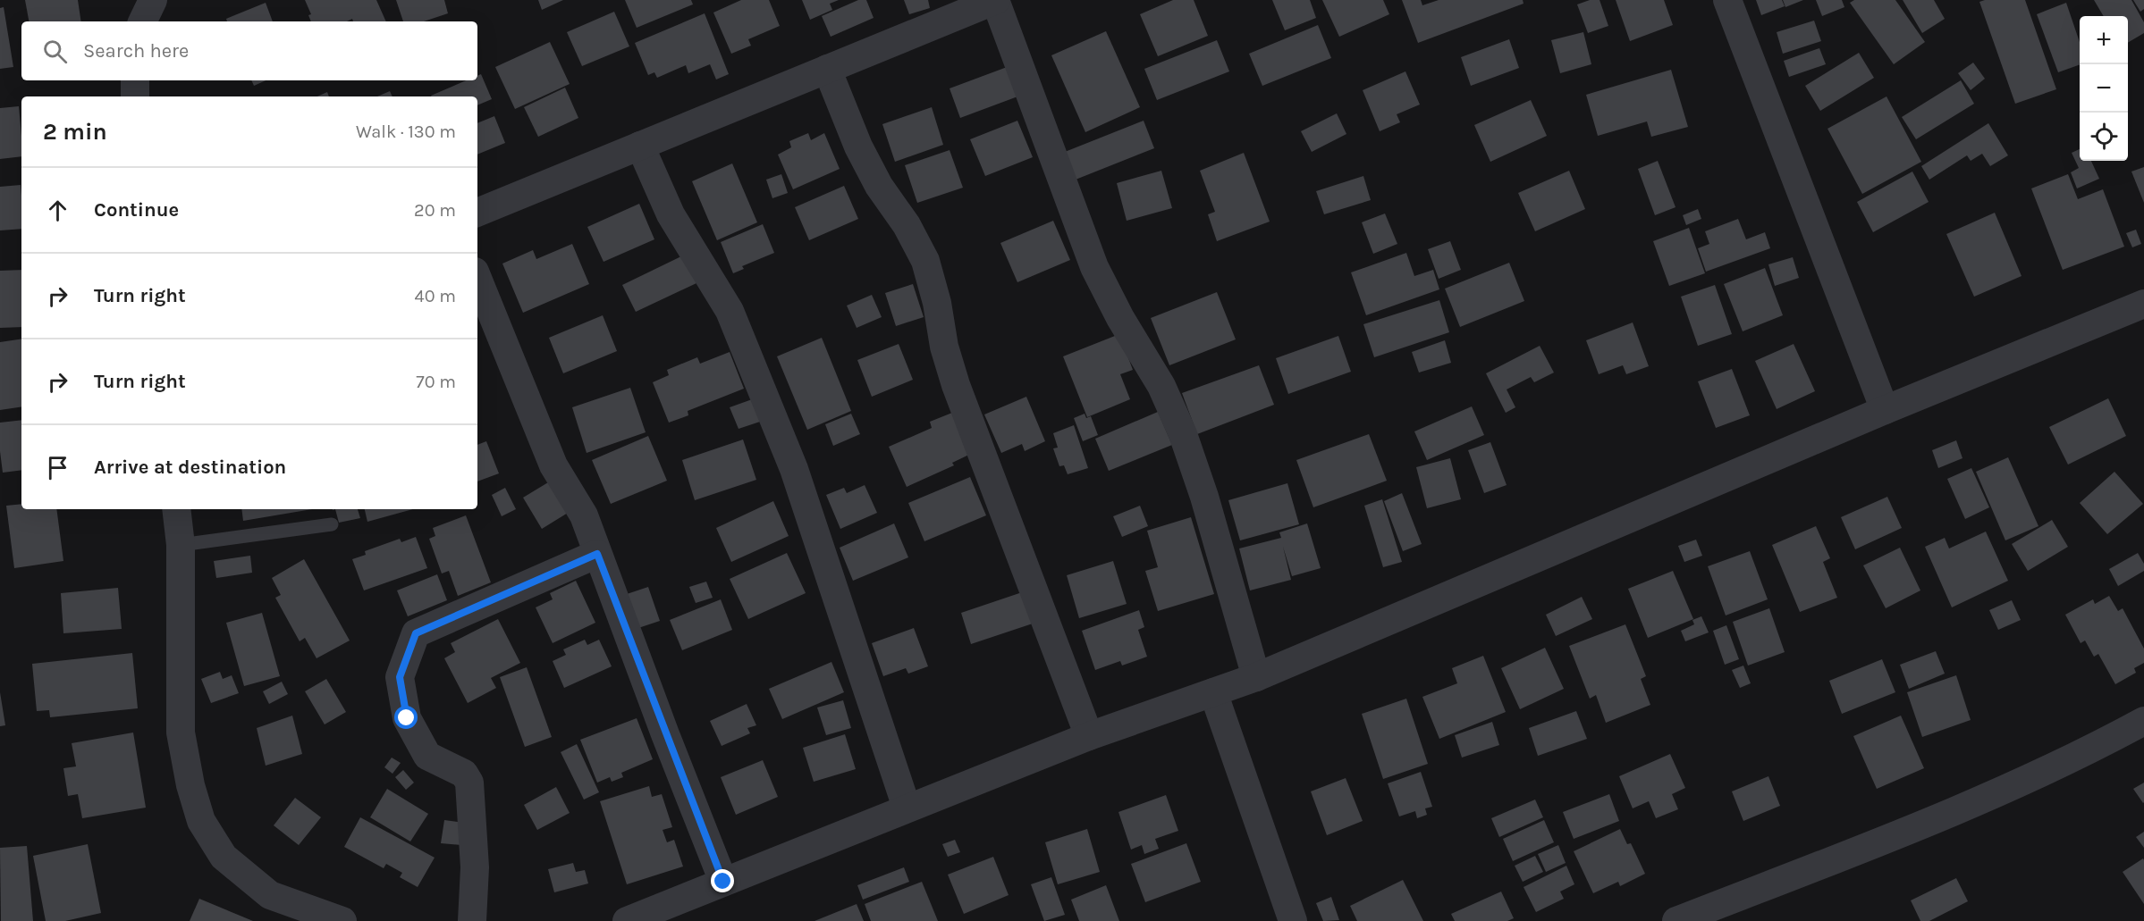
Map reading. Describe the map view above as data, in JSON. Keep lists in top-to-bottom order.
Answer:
{
  "page": {
    "map_buttons": ["+", "−"],
    "search": "Search here",
    "heading": ["2 min", "Walk · 130 m"],
    "list": [
      ["Continue", "20 m"],
      ["Turn right", "40 m"],
      ["Turn right", "70 m"],
      "Arrive at destination"
    ]
  }
}
